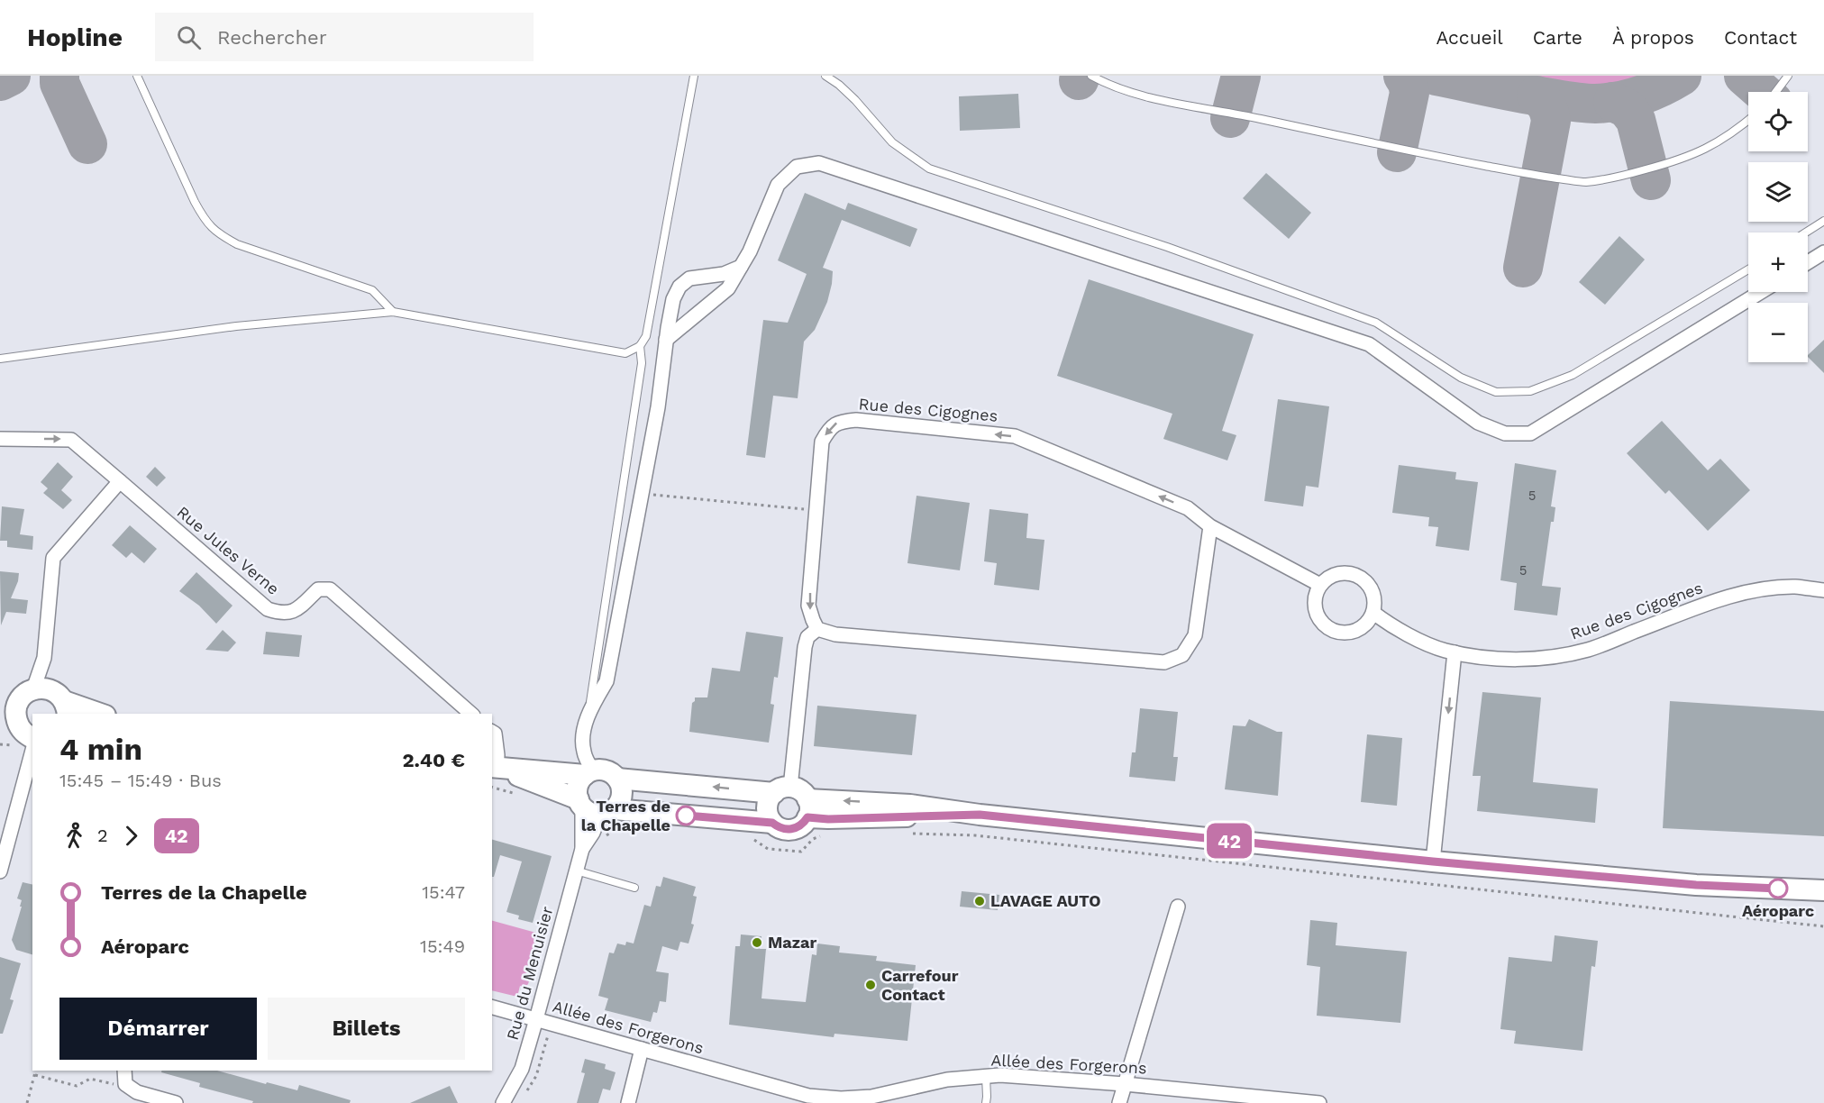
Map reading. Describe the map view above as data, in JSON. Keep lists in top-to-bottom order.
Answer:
{
  "streets": {
    "street": [
      "Rue des Cigognes",
      "Rue Jules Verne",
      "Rue du Menuisier",
      "Allée des Forgerons"
    ]
  },
  "crossings": [
    ["Rue du Menuisier", "Allée des Forgerons"]
  ],
  "places": [
    "Terres de la Chapelle",
    "Aéroparc",
    "LAVAGE AUTO",
    "Mazar",
    "Carrefour Contact"
  ],
  "lines": ["bus line 42"],
  "house_numbers": ["5", "5"],
  "page": {
    "header": "Hopline",
    "search": "Rechercher",
    "nav": [
      "Accueil",
      "Carte",
      "À propos",
      "Contact"
    ],
    "on_map": "42",
    "map_buttons": ["+", "−"],
    "heading": ["4 min", "15:45 – 15:49 · Bus", "2.40 €"],
    "legs": ["2", "42"],
    "list": [
      {
        "name": "Terres de la Chapelle",
        "value": "15:47"
      },
      {
        "name": "Aéroparc",
        "value": "15:49"
      }
    ],
    "buttons": ["Démarrer", "Billets"]
  }
}
